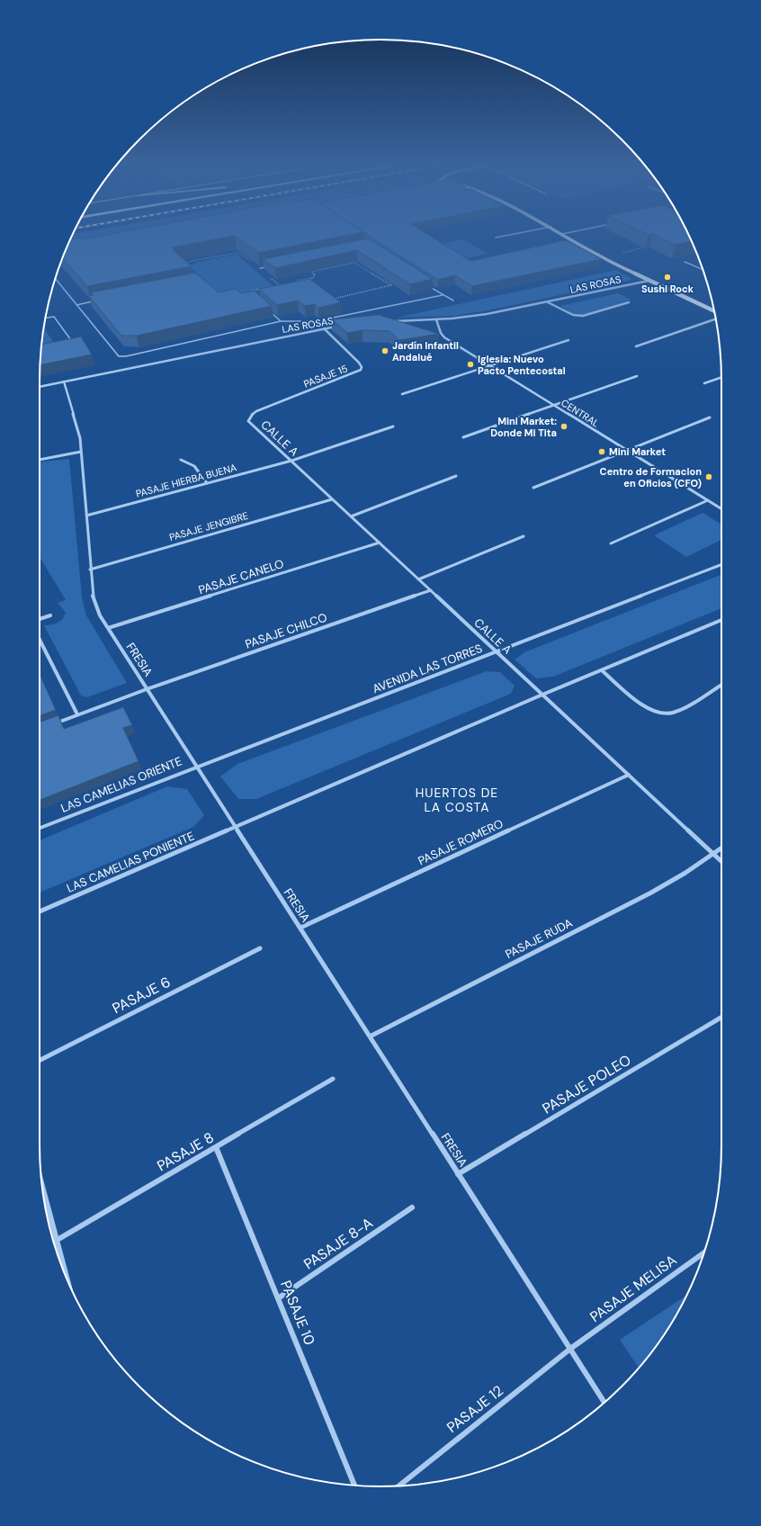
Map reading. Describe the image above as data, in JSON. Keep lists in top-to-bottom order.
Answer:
{
  "streets": {
    "street": [
      "LAS ROSAS",
      "PASAJE 15",
      "CENTRAL",
      "CALLE A",
      "PASAJE HIERBA BUENA",
      "PASAJE JENGIBRE",
      "PASAJE CANELO",
      "PASAJE CHILCO",
      "FRESIA",
      "AVENIDA LAS TORRES",
      "LAS CAMELIAS ORIENTE",
      "PASAJE ROMERO",
      "LAS CAMELIAS PONIENTE",
      "PASAJE RUDA",
      "PASAJE 6",
      "PASAJE POLEO",
      "PASAJE 8",
      "PASAJE 8-A",
      "PASAJE MELISA",
      "PASAJE 10",
      "PASAJE 12"
    ]
  },
  "crossings": [
    ["LAS ROSAS", "PASAJE 15"],
    ["LAS ROSAS", "CENTRAL"],
    ["LAS ROSAS", "FRESIA"],
    ["PASAJE 15", "CALLE A"],
    ["CALLE A", "PASAJE HIERBA BUENA"],
    ["CALLE A", "PASAJE JENGIBRE"],
    ["CALLE A", "PASAJE CANELO"],
    ["CALLE A", "PASAJE CHILCO"],
    ["CALLE A", "AVENIDA LAS TORRES"],
    ["CALLE A", "PASAJE ROMERO"],
    ["CALLE A", "PASAJE RUDA"],
    ["PASAJE HIERBA BUENA", "FRESIA"],
    ["PASAJE JENGIBRE", "FRESIA"],
    ["PASAJE CANELO", "FRESIA"],
    ["PASAJE CHILCO", "FRESIA"],
    ["FRESIA", "AVENIDA LAS TORRES"],
    ["FRESIA", "LAS CAMELIAS ORIENTE"],
    ["FRESIA", "PASAJE ROMERO"],
    ["FRESIA", "LAS CAMELIAS PONIENTE"],
    ["FRESIA", "PASAJE RUDA"],
    ["FRESIA", "PASAJE POLEO"],
    ["FRESIA", "PASAJE MELISA"],
    ["FRESIA", "PASAJE 12"],
    ["AVENIDA LAS TORRES", "LAS CAMELIAS ORIENTE"],
    ["PASAJE 8", "PASAJE 10"],
    ["PASAJE 8-A", "PASAJE 10"],
    ["PASAJE MELISA", "PASAJE 12"]
  ],
  "districts": ["HUERTOS DE LA COSTA"],
  "places": [
    "Sushi Rock",
    "Jardín Infantil Andalué",
    "Iglesia: Nuevo Pacto Pentecostal",
    "Mini Market: Donde Mi Tita",
    "Mini Market",
    "Centro de Formacion en Oficios (CFO)"
  ]
}
